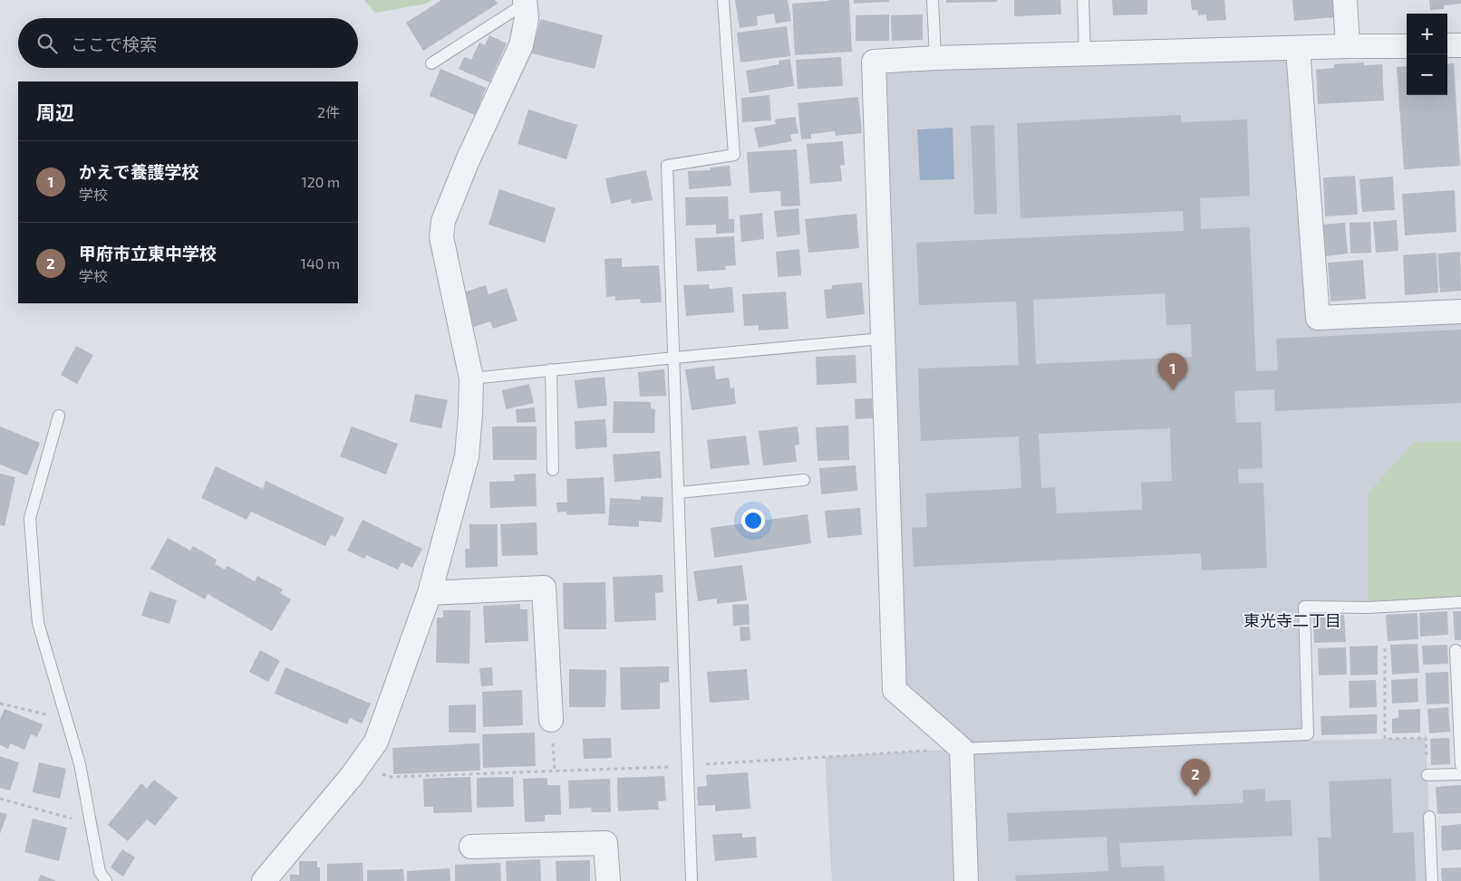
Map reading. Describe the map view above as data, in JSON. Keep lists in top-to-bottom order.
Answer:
{
  "districts": ["東光寺二丁目"],
  "page": {
    "map_buttons": ["+", "−"],
    "search": "ここで検索",
    "heading": ["周辺", "2件"],
    "list": [
      {
        "mark": "1",
        "name": "かえで養護学校",
        "note": "学校",
        "value": "120 m"
      },
      {
        "mark": "2",
        "name": "甲府市立東中学校",
        "note": "学校",
        "value": "140 m"
      }
    ],
    "pins": ["1", "2"]
  }
}
